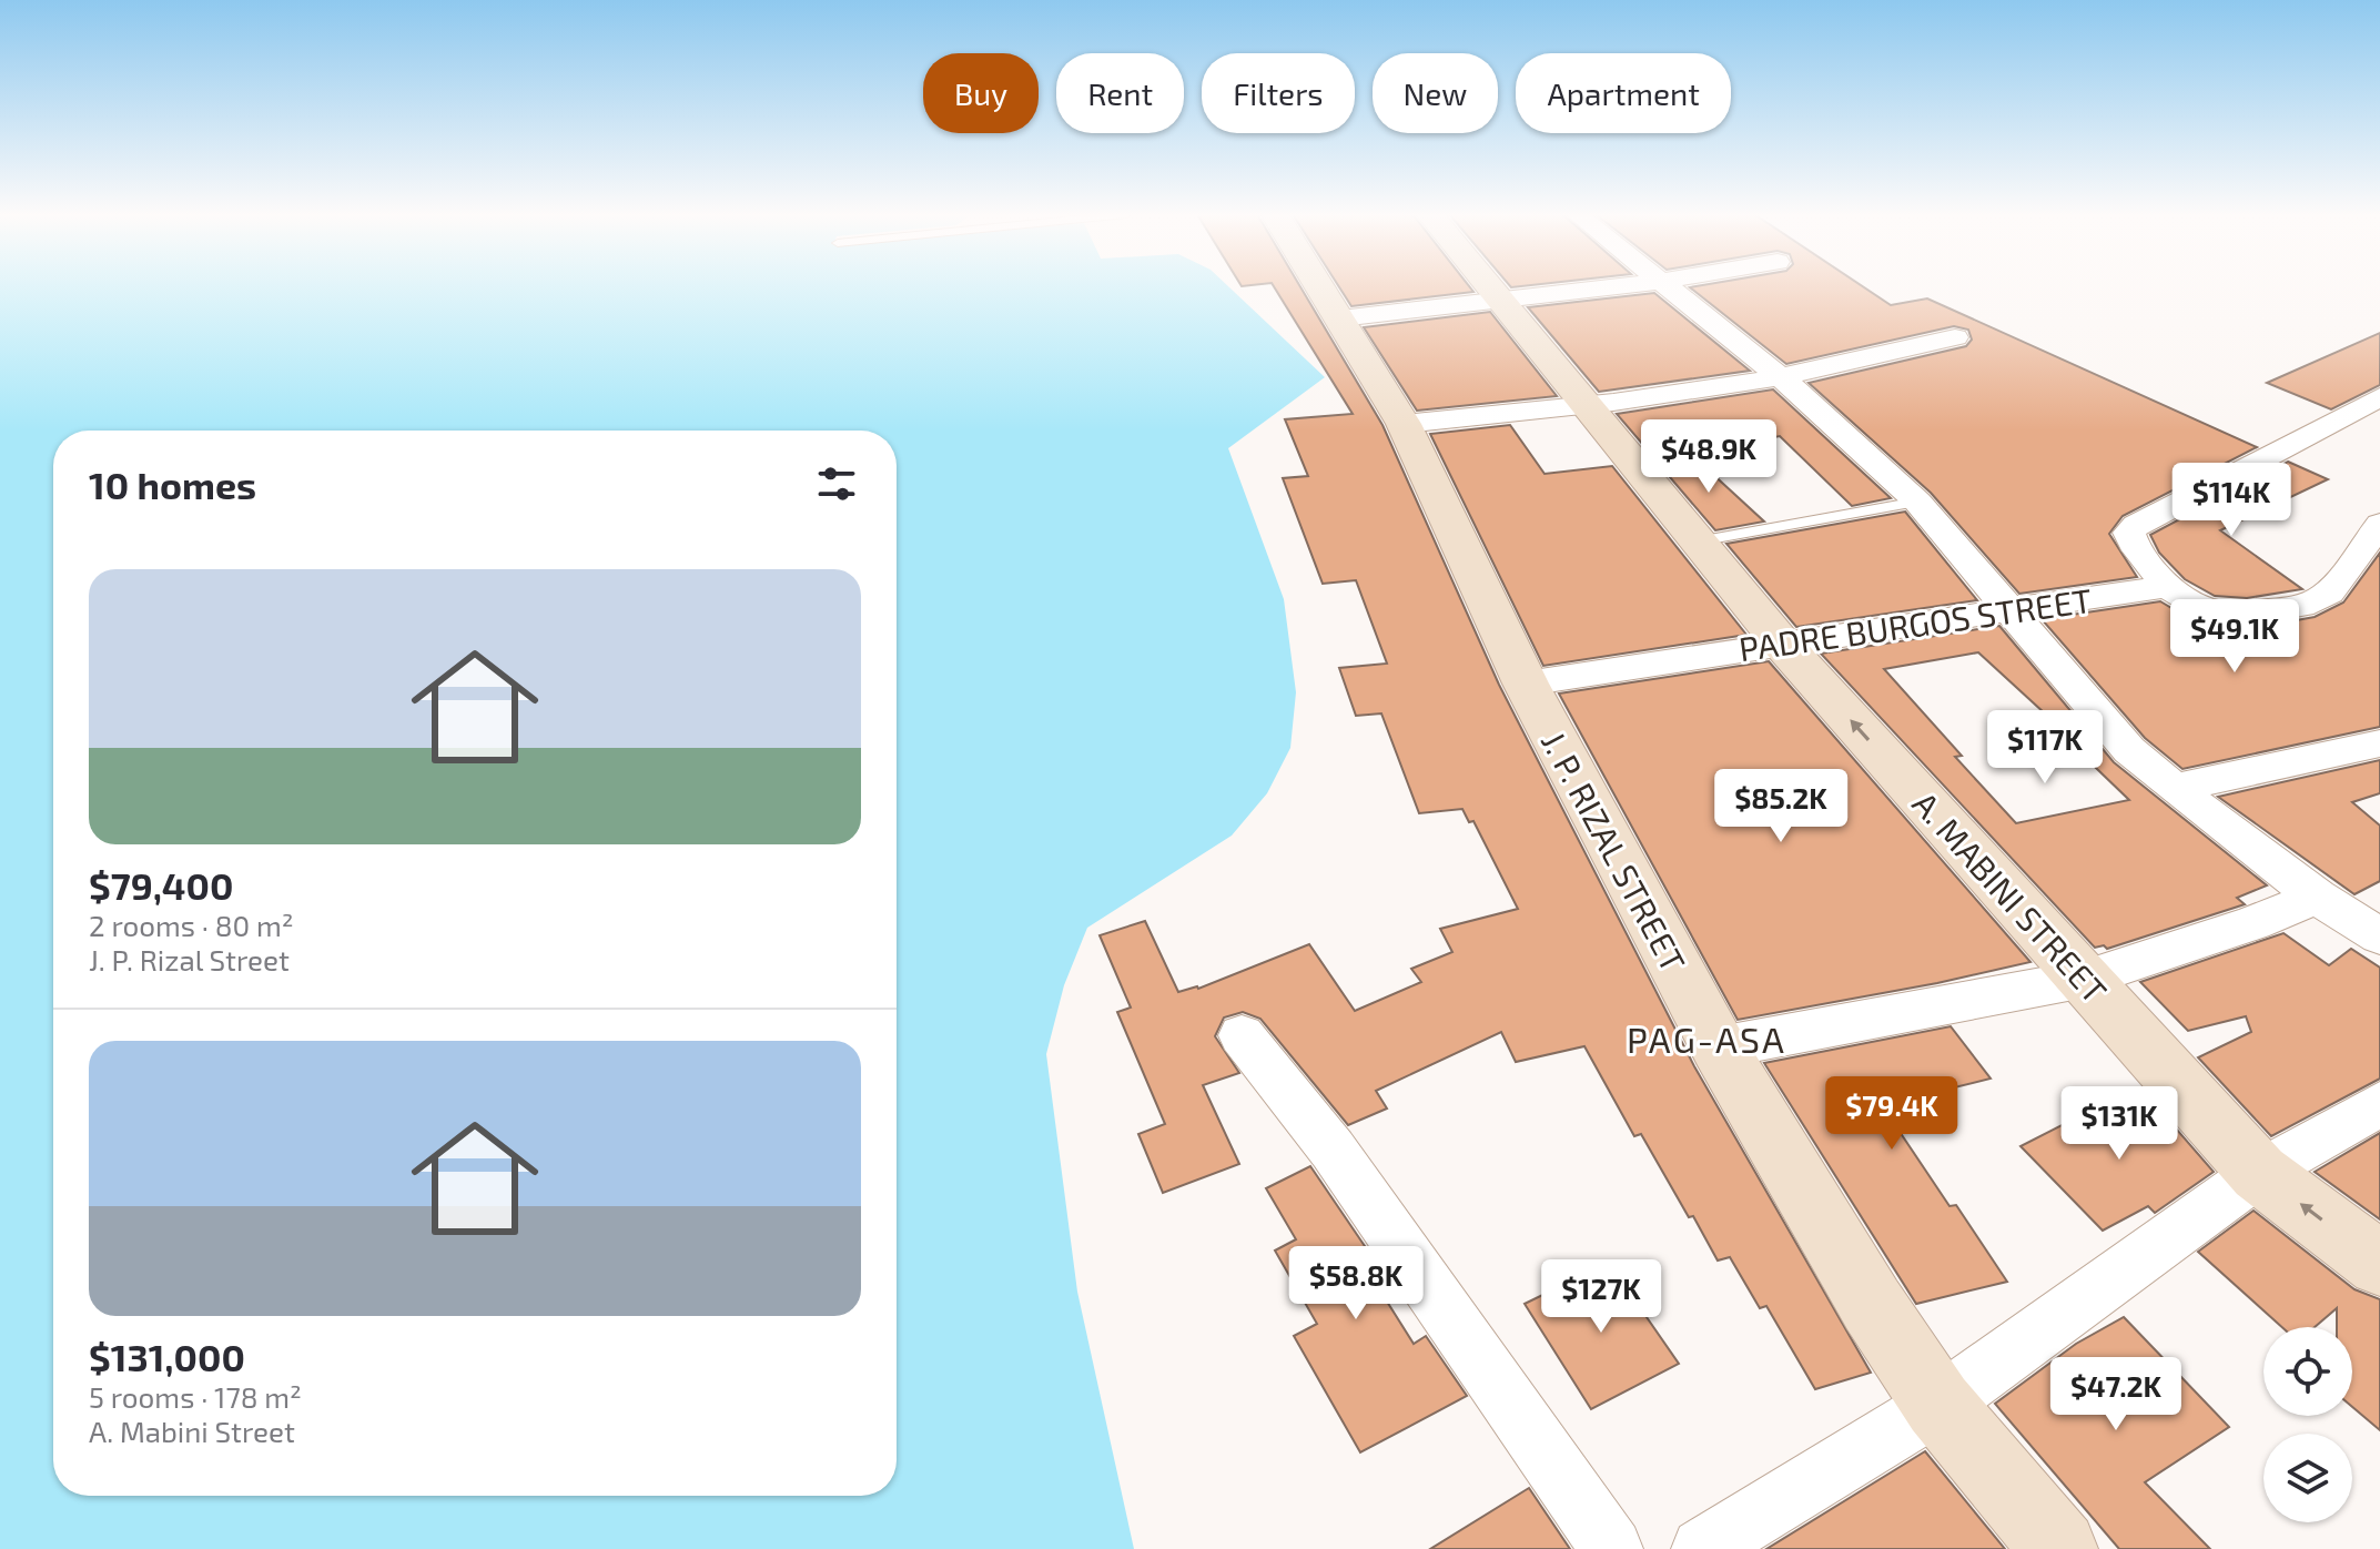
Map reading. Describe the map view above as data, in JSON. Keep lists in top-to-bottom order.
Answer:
{
  "streets": {
    "street": ["PADRE BURGOS STREET", "J. P. RIZAL STREET", "A. MABINI STREET"]
  },
  "crossings": [
    ["PADRE BURGOS STREET", "J. P. RIZAL STREET"],
    ["PADRE BURGOS STREET", "A. MABINI STREET"]
  ],
  "districts": ["PAG-ASA"],
  "page": {
    "chip": [
      "Buy",
      "Rent",
      "Filters",
      "New",
      "Apartment"
    ],
    "price": [
      "$48.9K",
      "$114K",
      "$49.1K",
      "$117K",
      "$85.2K",
      "$79.4K",
      "$131K",
      "$58.8K",
      "$127K",
      "$47.2K"
    ],
    "heading": "10 homes",
    "list": [
      {
        "name": "$79,400",
        "note": "2 rooms · 80 m² · J. P. Rizal Street"
      },
      {
        "name": "$131,000",
        "note": "5 rooms · 178 m² · A. Mabini Street"
      }
    ]
  }
}
